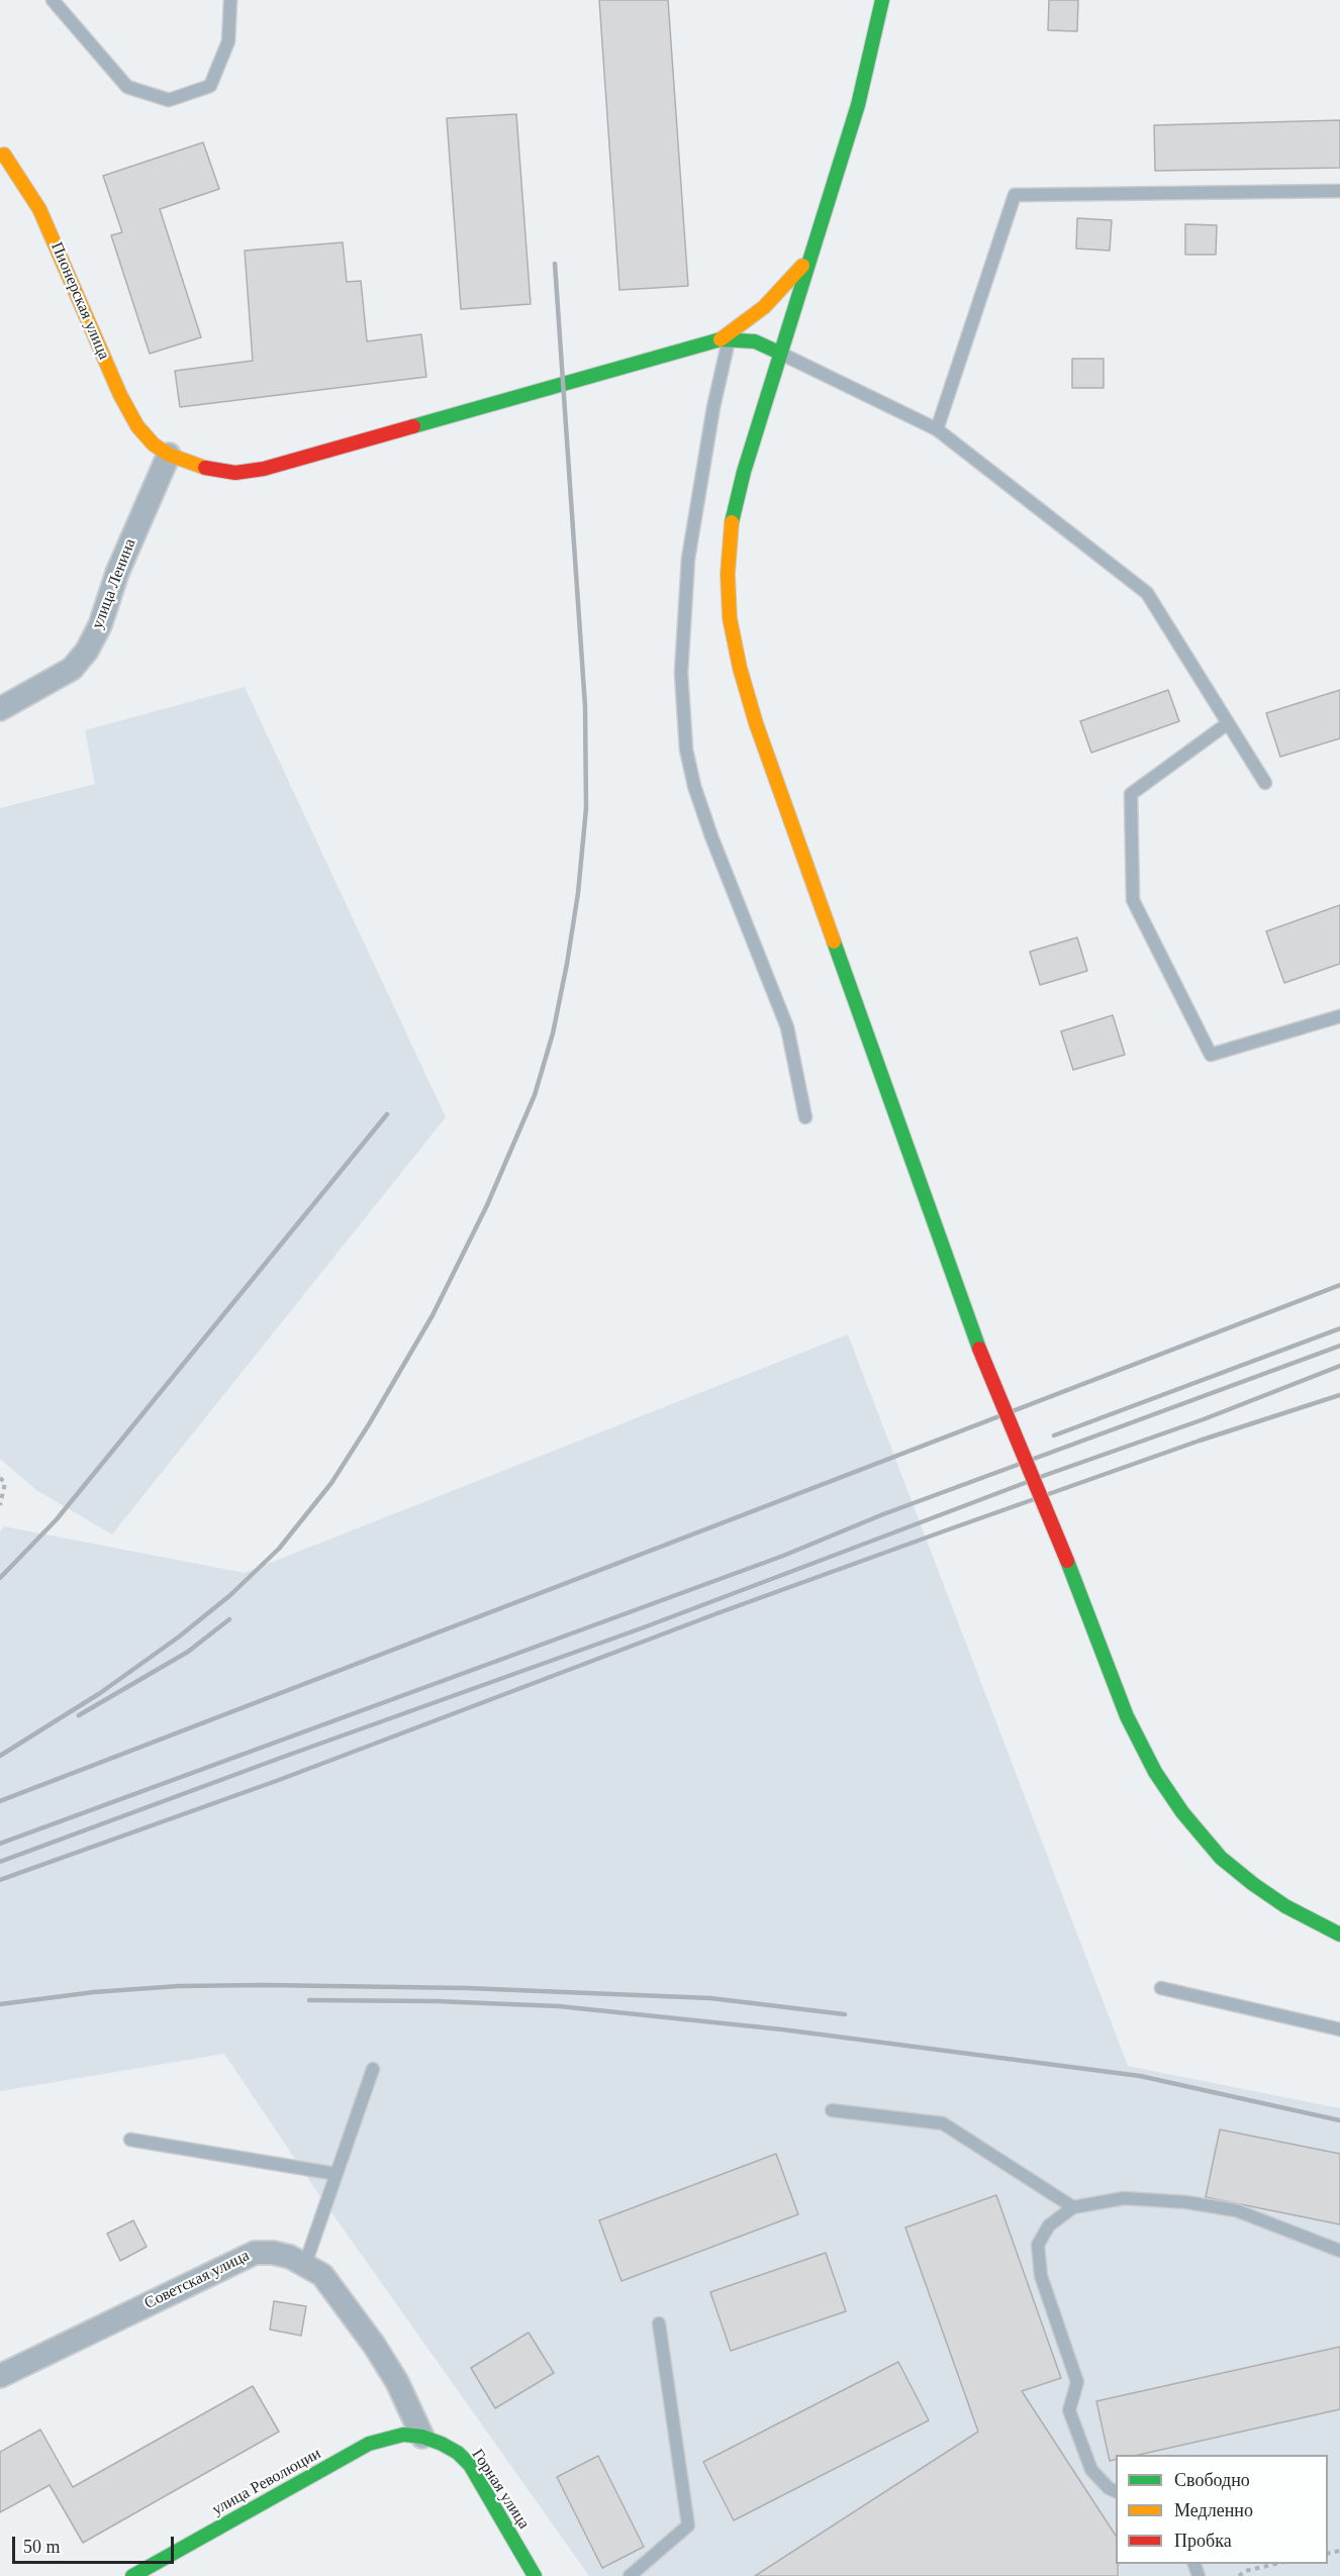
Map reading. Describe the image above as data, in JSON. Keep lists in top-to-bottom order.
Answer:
{
  "streets": {
    "street": [
      "Пионерская улица",
      "улица Ленина",
      "Советская улица",
      "улица Революции",
      "Горная улица"
    ]
  },
  "crossings": [
    ["Пионерская улица", "улица Ленина"],
    ["Советская улица", "улица Революции"],
    ["Советская улица", "Горная улица"],
    ["улица Революции", "Горная улица"]
  ],
  "legend": ["Свободно", "Медленно", "Пробка"],
  "scale_bar": "50 m"
}
